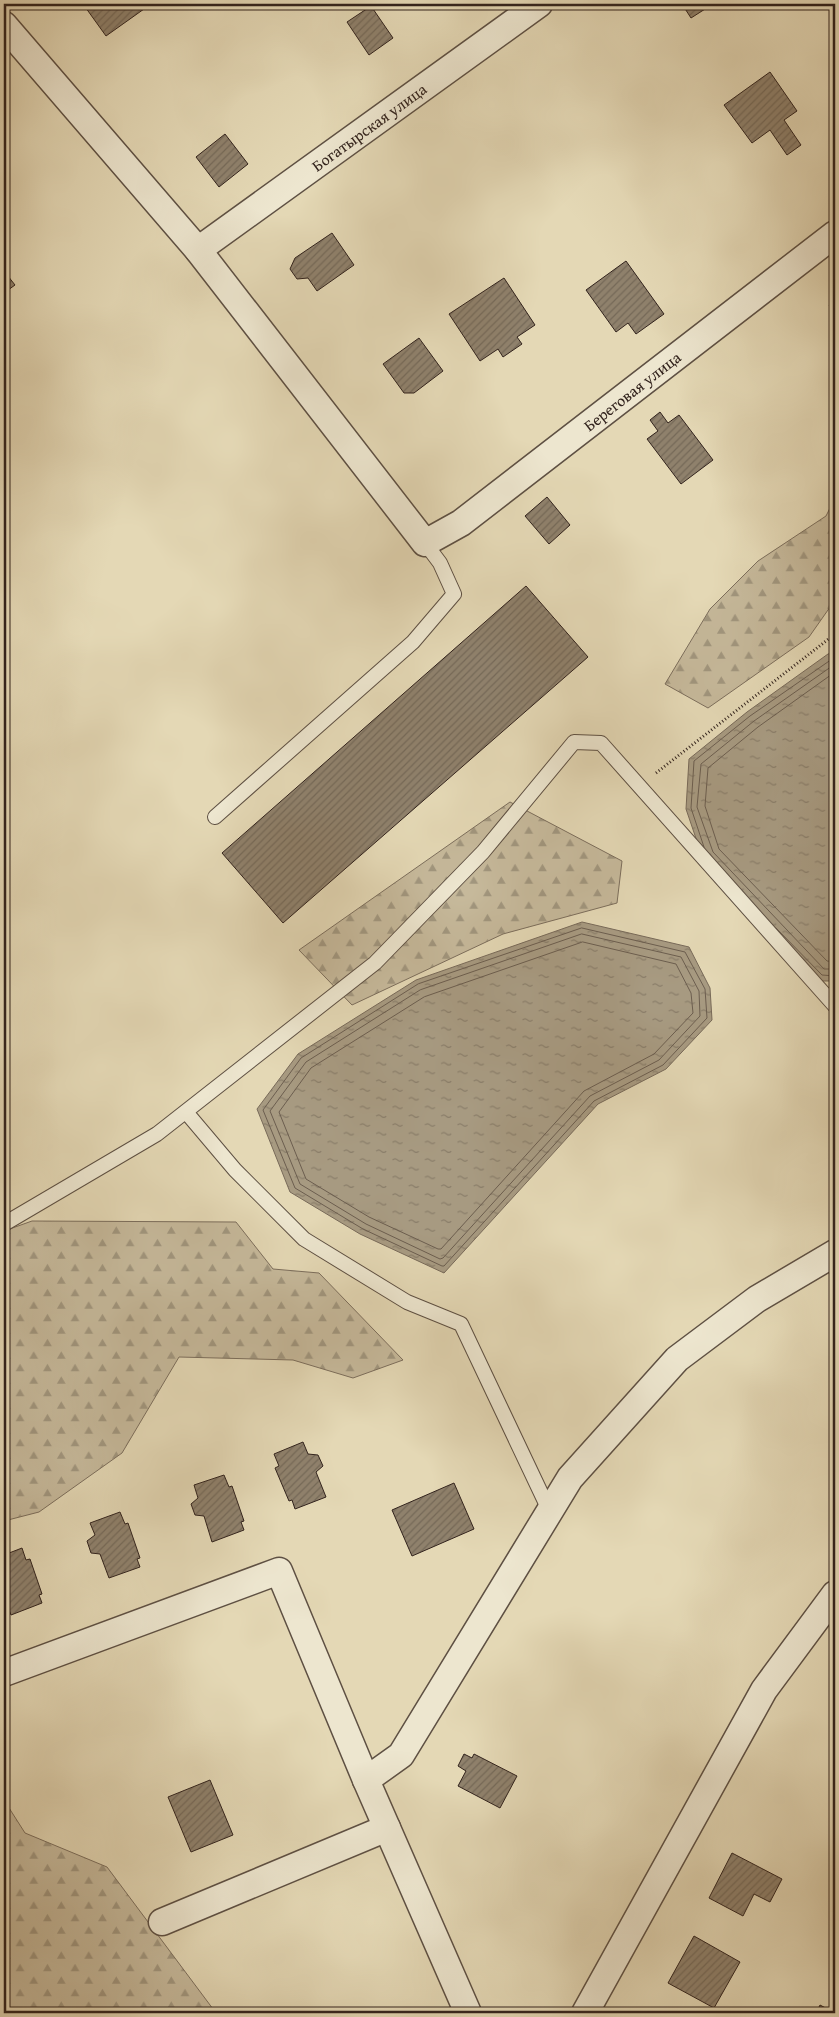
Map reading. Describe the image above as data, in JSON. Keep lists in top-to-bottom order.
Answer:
{
  "streets": {
    "street": ["Богатырская улица", "Береговая улица"]
  }
}
